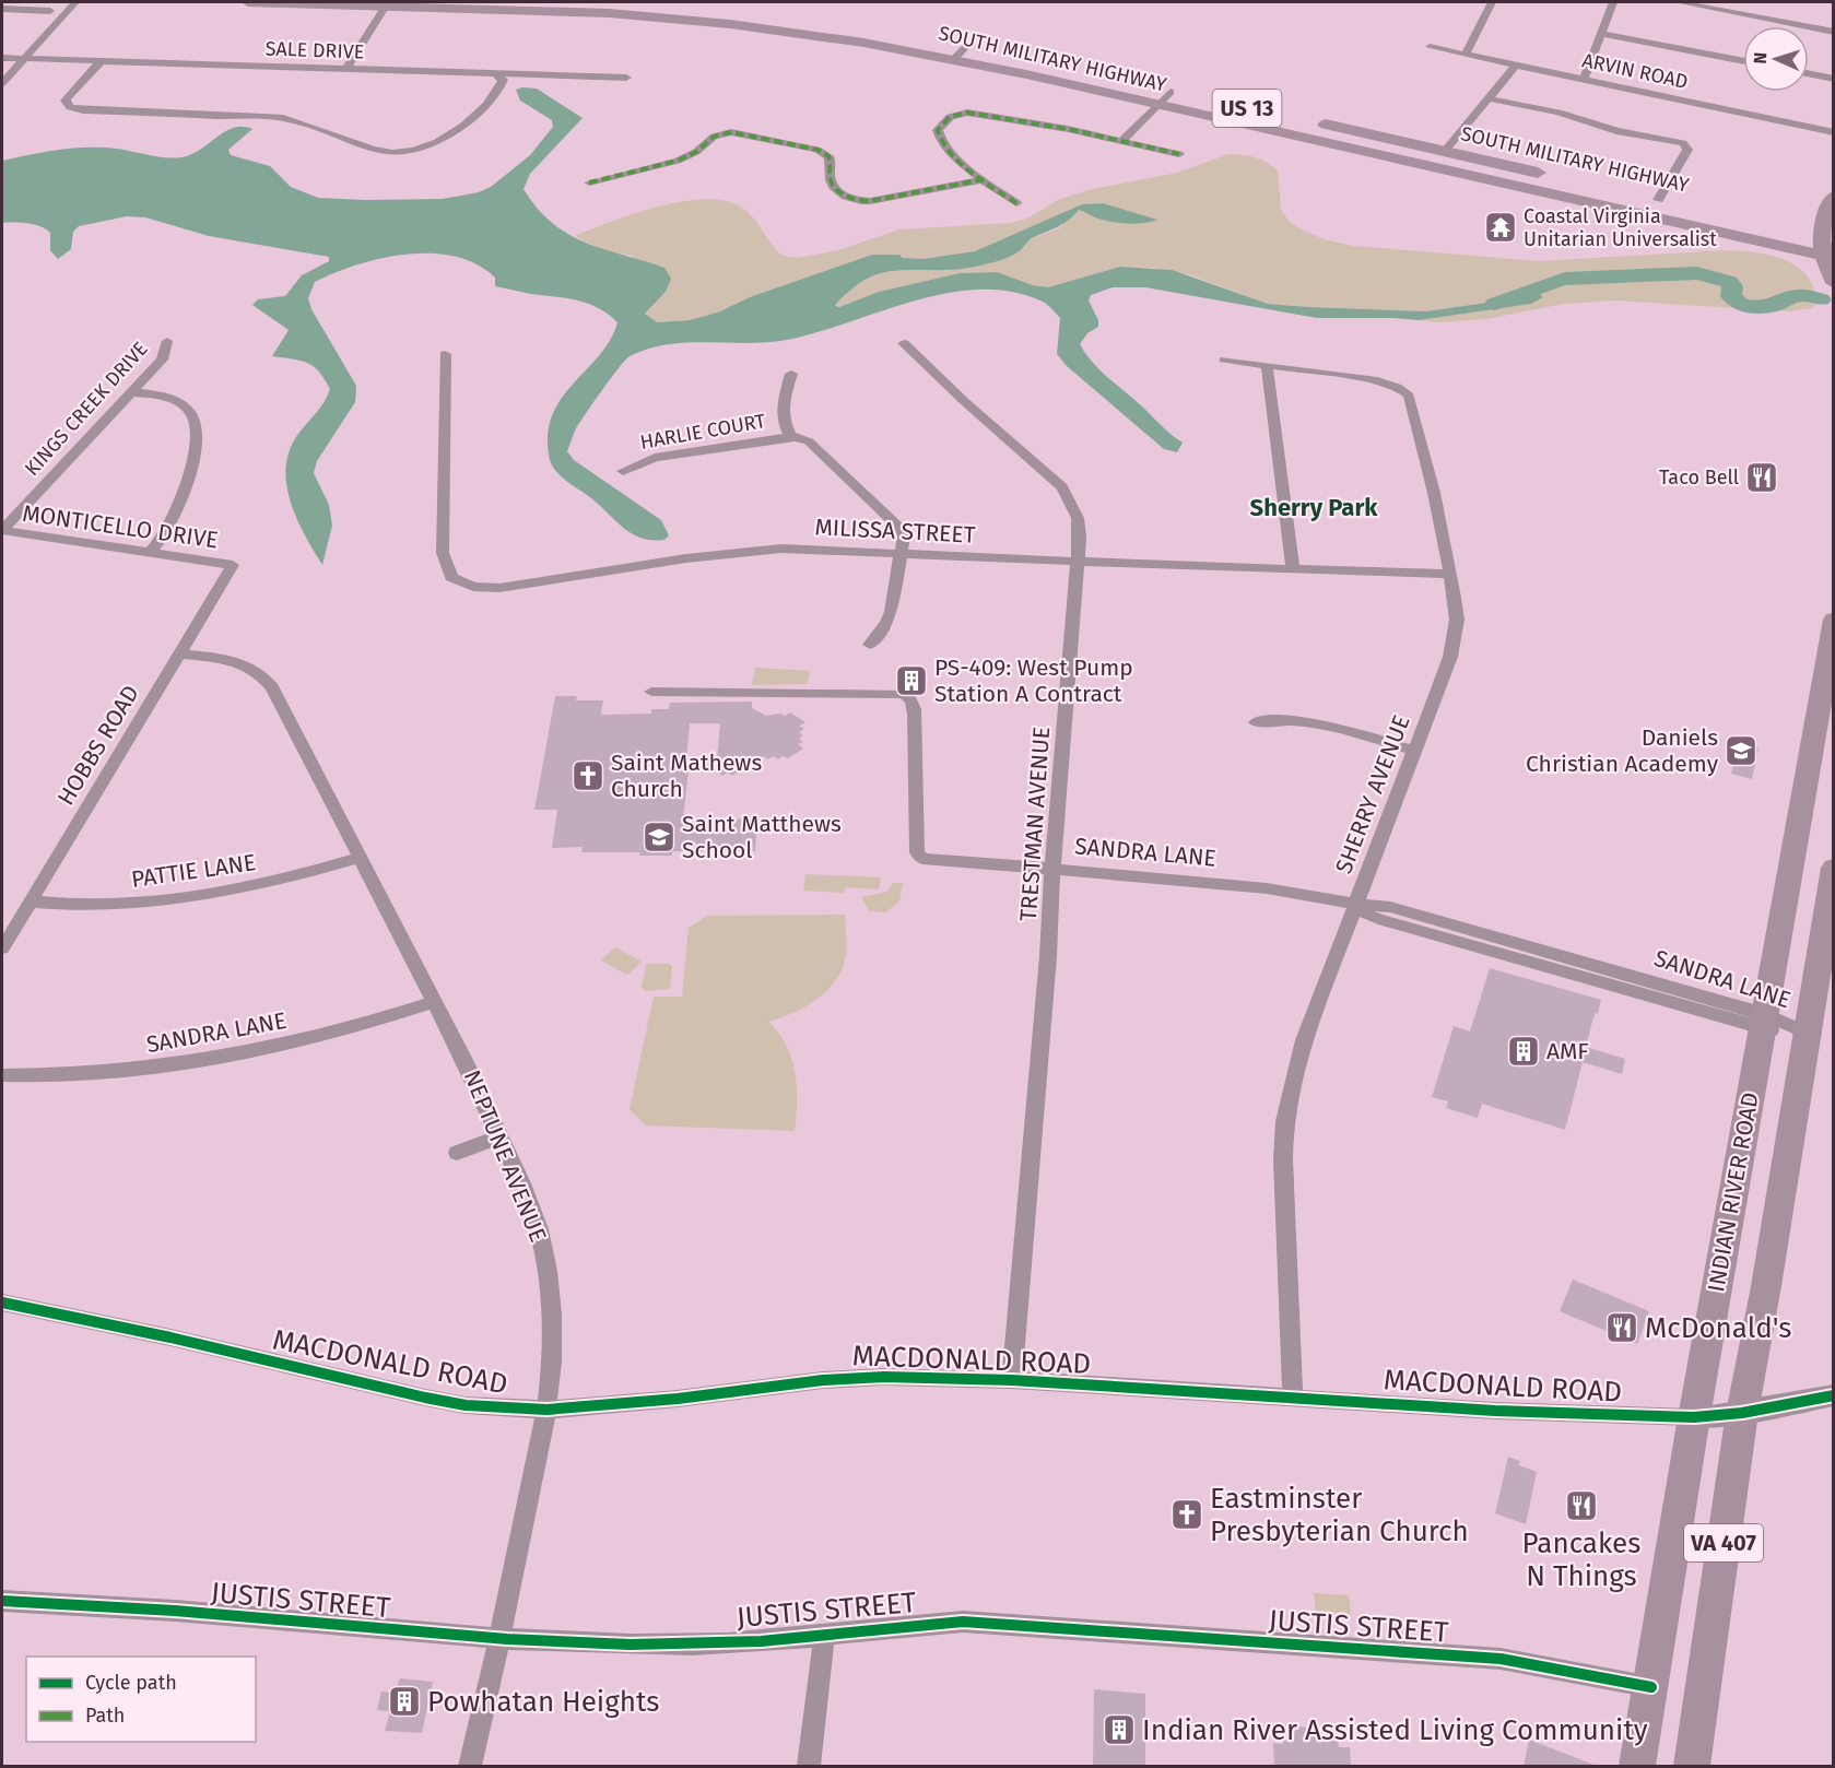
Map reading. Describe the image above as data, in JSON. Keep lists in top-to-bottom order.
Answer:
{
  "streets": {
    "main road": [
      "SOUTH MILITARY HIGHWAY",
      "US 13",
      "INDIAN RIVER ROAD",
      "VA 407"
    ],
    "street": [
      "SALE DRIVE",
      "ARVIN ROAD",
      "KINGS CREEK DRIVE",
      "HARLIE COURT",
      "MONTICELLO DRIVE",
      "MILISSA STREET",
      "HOBBS ROAD",
      "SHERRY AVENUE",
      "TRESTMAN AVENUE",
      "SANDRA LANE",
      "PATTIE LANE",
      "NEPTUNE AVENUE",
      "MACDONALD ROAD",
      "JUSTIS STREET"
    ]
  },
  "crossings": [
    ["KINGS CREEK DRIVE", "MONTICELLO DRIVE"],
    ["MONTICELLO DRIVE", "HOBBS ROAD"],
    ["MILISSA STREET", "SHERRY AVENUE"],
    ["MILISSA STREET", "TRESTMAN AVENUE"],
    ["HOBBS ROAD", "PATTIE LANE"],
    ["HOBBS ROAD", "NEPTUNE AVENUE"],
    ["SHERRY AVENUE", "SANDRA LANE"],
    ["SHERRY AVENUE", "MACDONALD ROAD"],
    ["TRESTMAN AVENUE", "SANDRA LANE"],
    ["TRESTMAN AVENUE", "MACDONALD ROAD"],
    ["SANDRA LANE", "NEPTUNE AVENUE"],
    ["SANDRA LANE", "INDIAN RIVER ROAD"],
    ["PATTIE LANE", "NEPTUNE AVENUE"],
    ["NEPTUNE AVENUE", "MACDONALD ROAD"],
    ["NEPTUNE AVENUE", "JUSTIS STREET"],
    ["INDIAN RIVER ROAD", "MACDONALD ROAD"],
    ["INDIAN RIVER ROAD", "JUSTIS STREET"]
  ],
  "districts": ["Sherry Park"],
  "places": {
    "temple": ["Coastal Virginia Unitarian Universalist"],
    "restaurant": ["Taco Bell", "McDonald's", "Pancakes N Things"],
    "building": [
      "PS-409: West Pump Station A Contract",
      "AMF",
      "Powhatan Heights",
      "Indian River Assisted Living Community"
    ],
    "school or university": ["Daniels Christian Academy", "Saint Matthews School"],
    "church": ["Saint Mathews Church", "Eastminster Presbyterian Church"]
  },
  "legend": ["Cycle path", "Path"],
  "north": "left"
}
